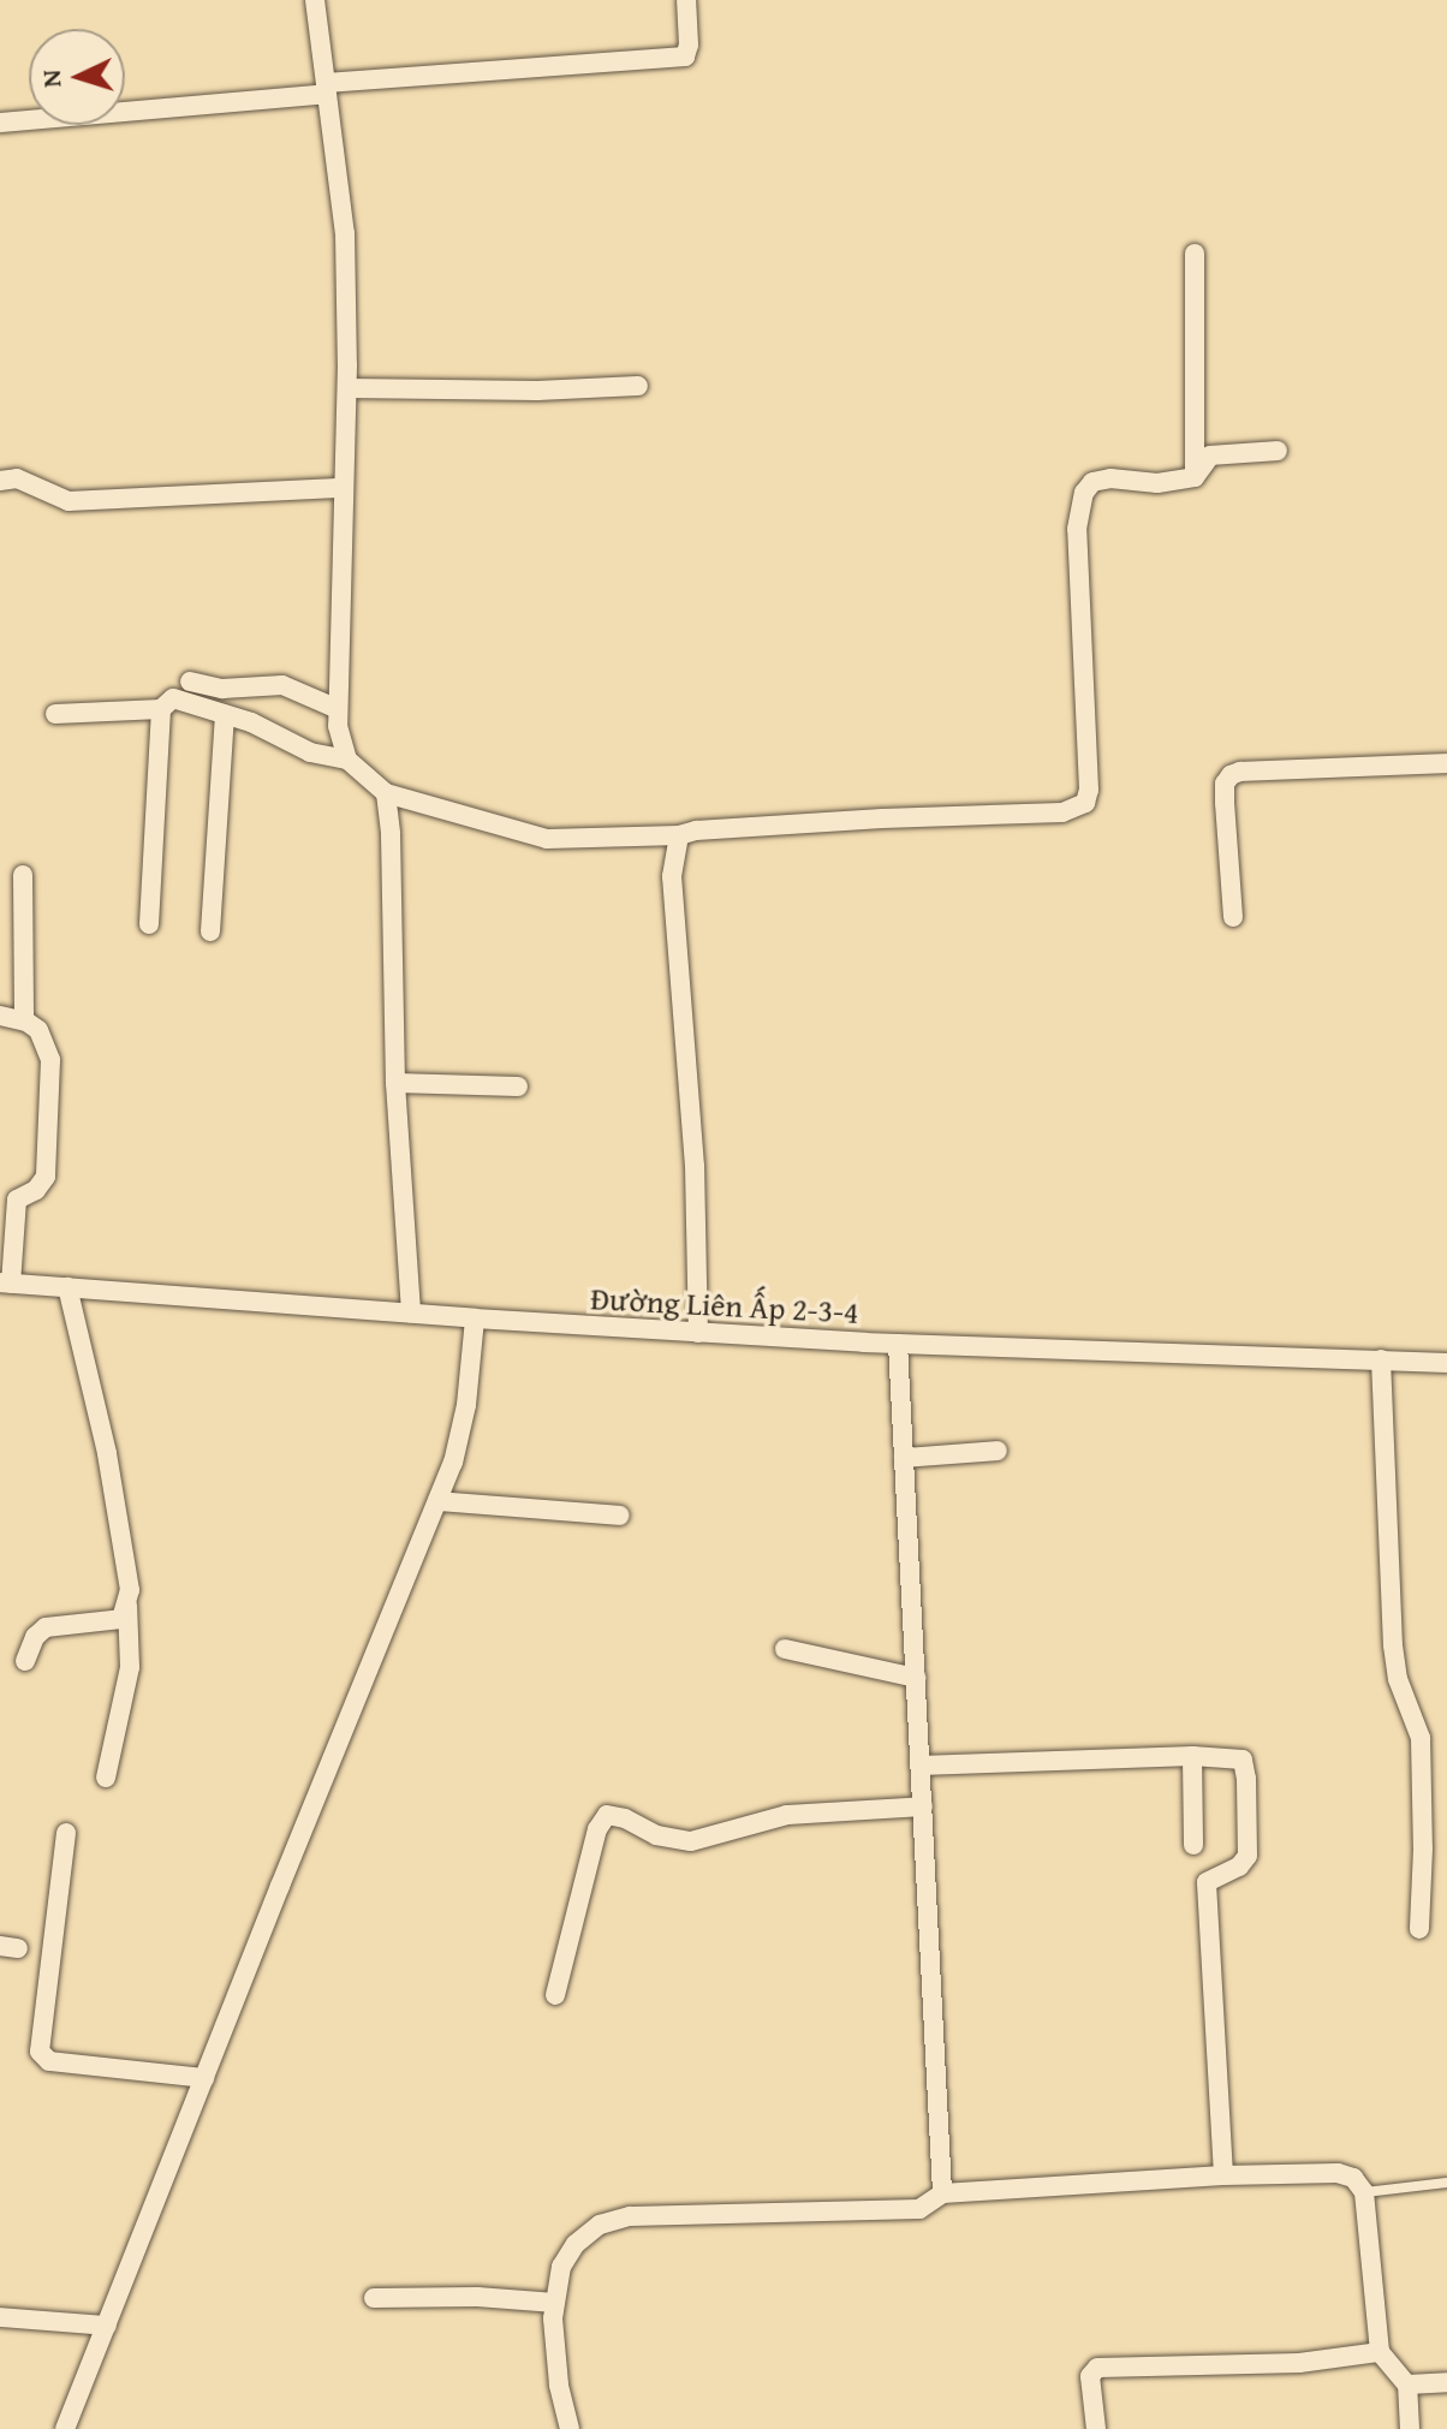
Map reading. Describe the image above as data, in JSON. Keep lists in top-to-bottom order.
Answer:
{
  "streets": {
    "street": ["Đường Liên Ấp 2-3-4"]
  },
  "north": "left"
}
